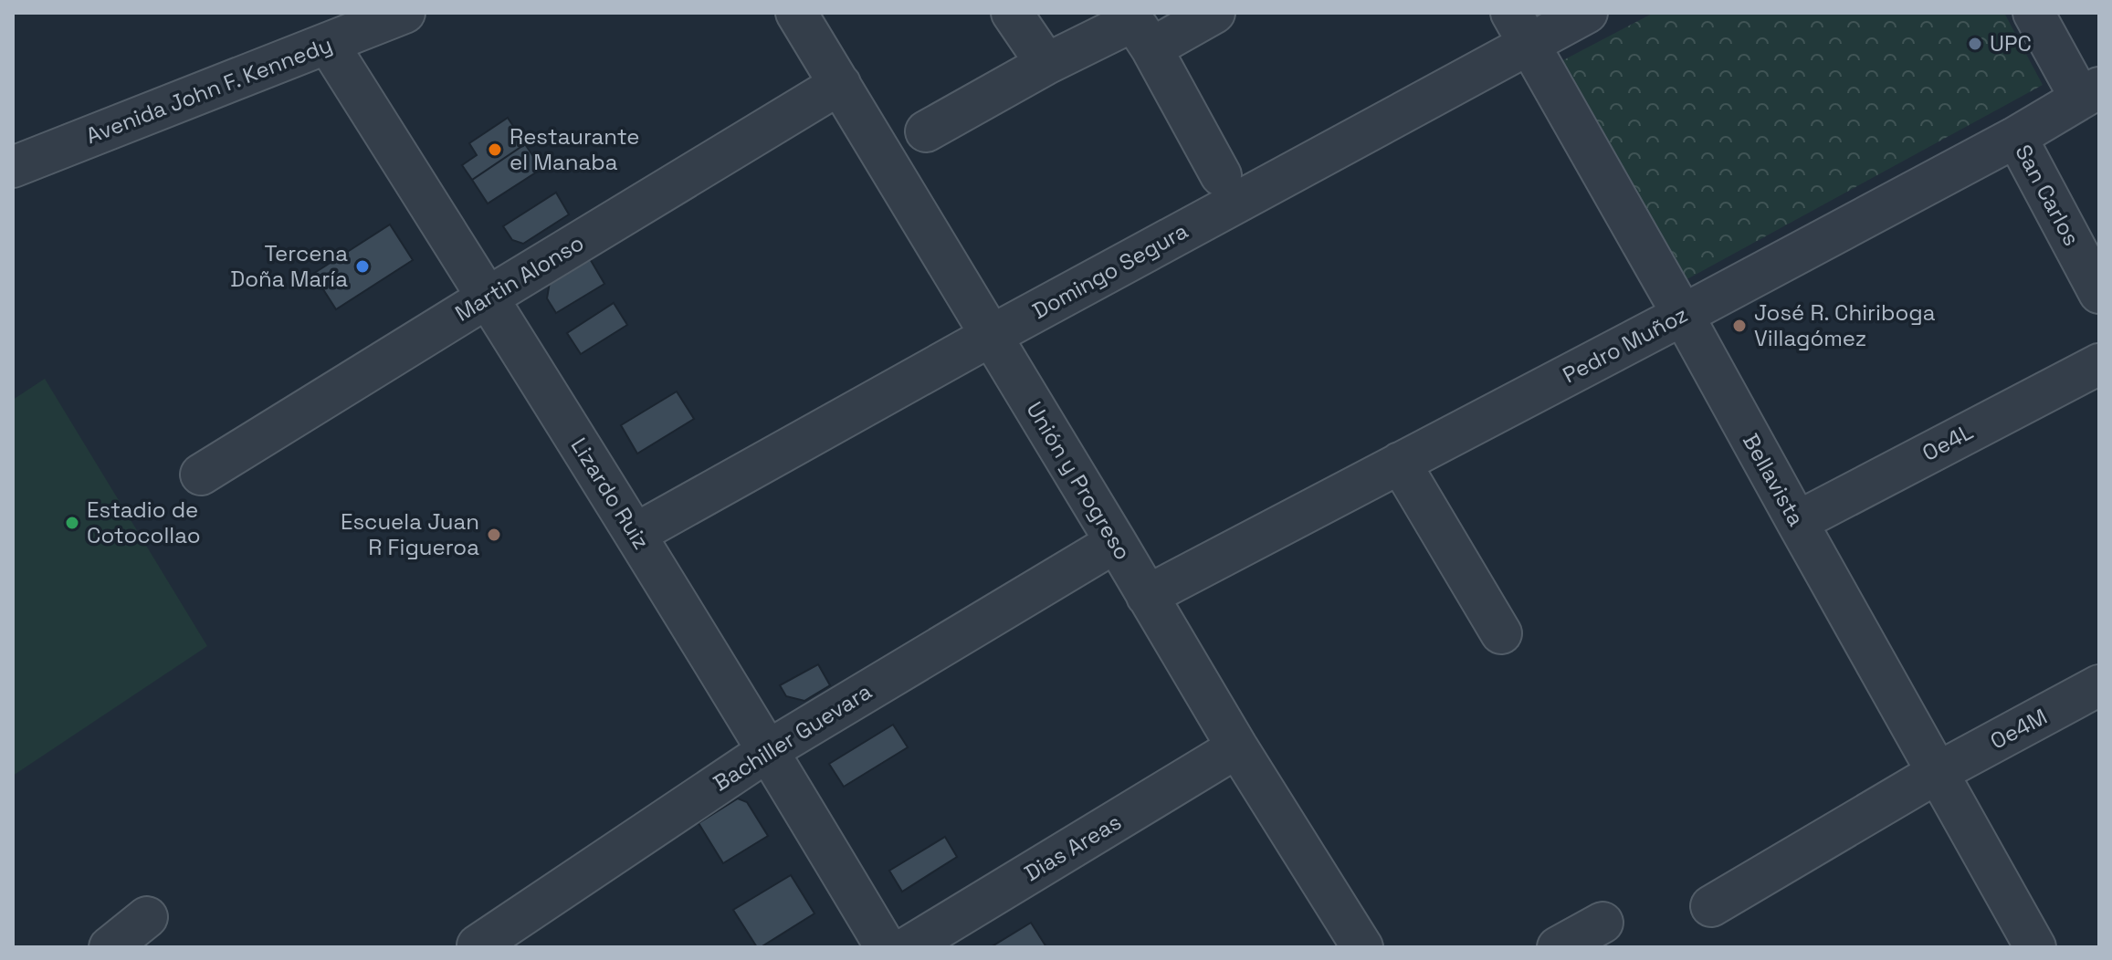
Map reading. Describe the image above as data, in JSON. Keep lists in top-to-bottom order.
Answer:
{
  "streets": {
    "street": [
      "Avenida John F. Kennedy",
      "San Carlos",
      "Domingo Segura",
      "Martin Alonso",
      "Pedro Muñoz",
      "Oe4L",
      "Bellavista",
      "Unión y Progreso",
      "Lizardo Ruiz",
      "Oe4M",
      "Bachiller Guevara",
      "Dias Areas"
    ]
  },
  "crossings": [
    ["Avenida John F. Kennedy", "Lizardo Ruiz"],
    ["San Carlos", "Pedro Muñoz"],
    ["Domingo Segura", "Bellavista"],
    ["Domingo Segura", "Unión y Progreso"],
    ["Domingo Segura", "Lizardo Ruiz"],
    ["Martin Alonso", "Unión y Progreso"],
    ["Martin Alonso", "Lizardo Ruiz"],
    ["Pedro Muñoz", "Bellavista"],
    ["Pedro Muñoz", "Unión y Progreso"],
    ["Oe4L", "Bellavista"],
    ["Bellavista", "Oe4M"],
    ["Unión y Progreso", "Bachiller Guevara"],
    ["Unión y Progreso", "Dias Areas"],
    ["Lizardo Ruiz", "Bachiller Guevara"]
  ],
  "places": [
    "UPC",
    "Restaurante el Manaba",
    "Tercena Doña María",
    "José R. Chiriboga Villagómez",
    "Estadio de Cotocollao",
    "Escuela Juan R Figueroa"
  ]
}
